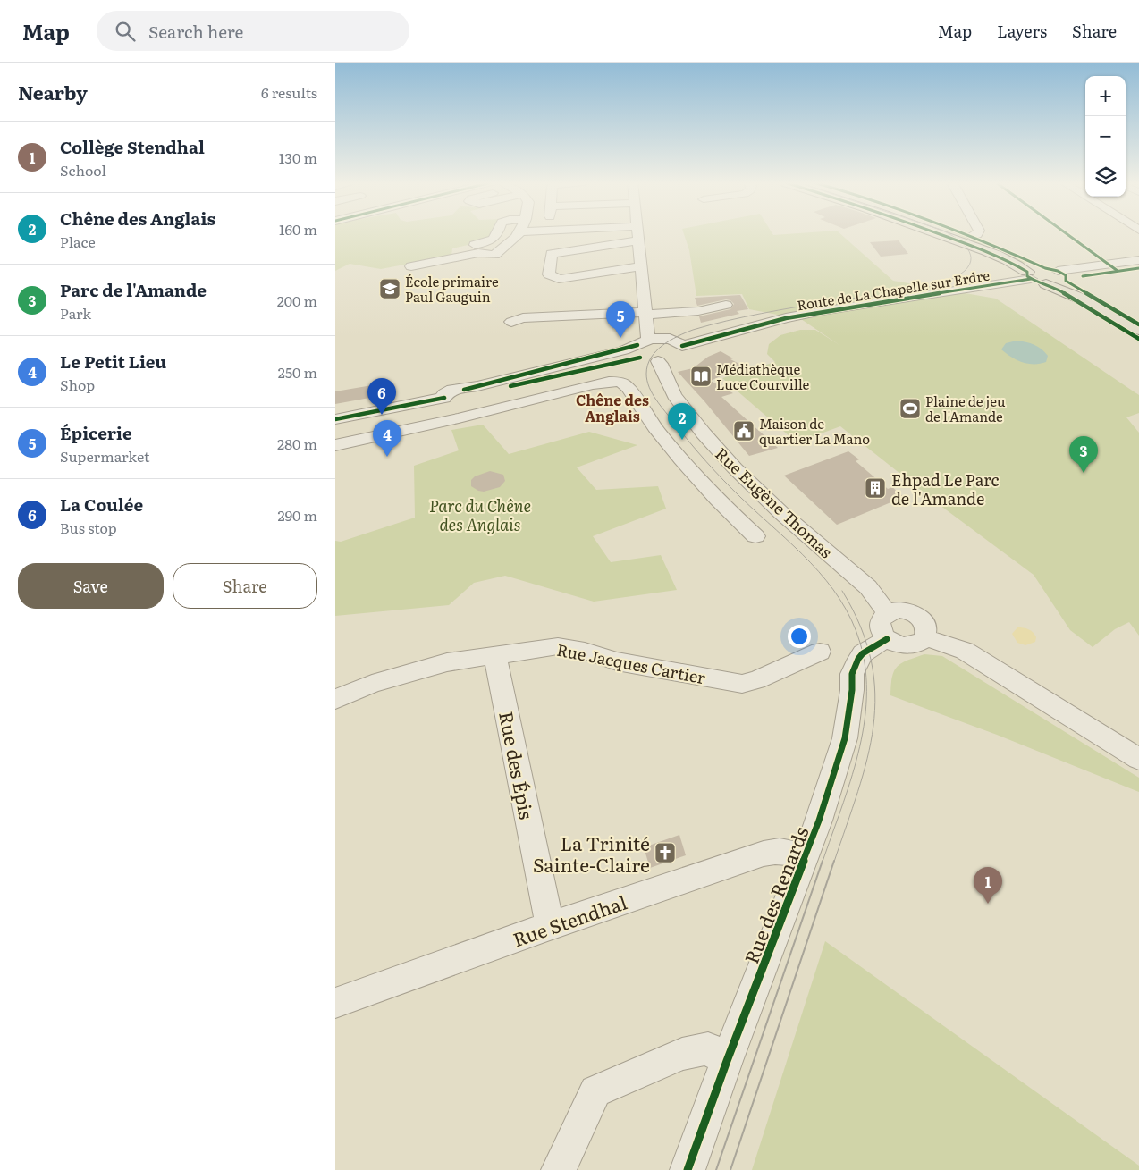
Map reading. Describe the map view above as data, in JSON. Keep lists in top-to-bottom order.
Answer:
{
  "streets": {
    "street": [
      "Route de La Chapelle sur Erdre",
      "Rue Eugène Thomas",
      "Rue Jacques Cartier",
      "Rue des Épis",
      "Rue des Renards",
      "Rue Stendhal"
    ]
  },
  "crossings": [
    ["Route de La Chapelle sur Erdre", "Rue Eugène Thomas"],
    ["Rue Eugène Thomas", "Rue des Renards"],
    ["Rue Jacques Cartier", "Rue des Épis"],
    ["Rue des Épis", "Rue Stendhal"],
    ["Rue des Renards", "Rue Stendhal"]
  ],
  "districts": ["Chêne des Anglais"],
  "parks": ["Parc du Chêne des Anglais"],
  "places": {
    "school or university": ["École primaire Paul Gauguin"],
    "library": ["Médiathèque Luce Courville"],
    "sports": ["Plaine de jeu de l'Amande"],
    "public building": ["Maison de quartier La Mano"],
    "building": ["Ehpad Le Parc de l'Amande"],
    "church": ["La Trinité Sainte-Claire"]
  },
  "page": {
    "header": "Map",
    "search": "Search here",
    "nav": ["Map", "Layers", "Share"],
    "heading": ["Nearby", "6 results"],
    "map_buttons": ["+", "−"],
    "list": [
      {
        "mark": "1",
        "name": "Collège Stendhal",
        "note": "School",
        "value": "130 m"
      },
      {
        "mark": "2",
        "name": "Chêne des Anglais",
        "note": "Place",
        "value": "160 m"
      },
      {
        "mark": "3",
        "name": "Parc de l'Amande",
        "note": "Park",
        "value": "200 m"
      },
      {
        "mark": "4",
        "name": "Le Petit Lieu",
        "note": "Shop",
        "value": "250 m"
      },
      {
        "mark": "5",
        "name": "Épicerie",
        "note": "Supermarket",
        "value": "280 m"
      },
      {
        "mark": "6",
        "name": "La Coulée",
        "note": "Bus stop",
        "value": "290 m"
      }
    ],
    "pins": [
      "5",
      "6",
      "2",
      "4",
      "3",
      "1"
    ],
    "buttons": ["Save", "Share"]
  }
}
